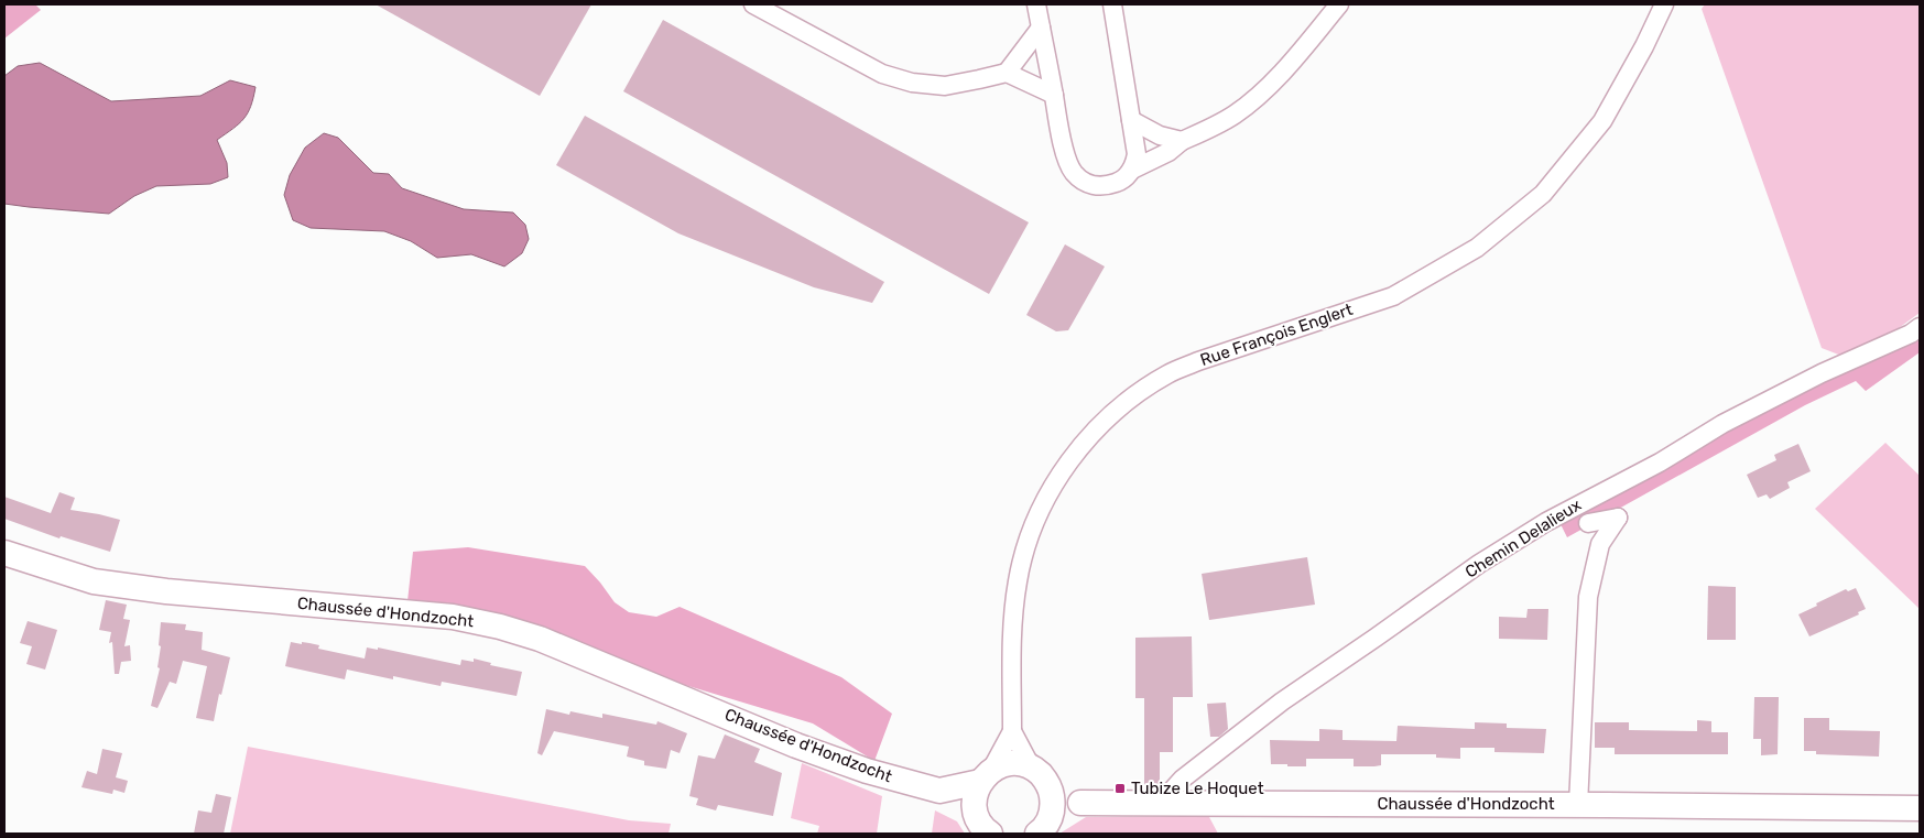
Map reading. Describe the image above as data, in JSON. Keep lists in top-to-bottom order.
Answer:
{
  "streets": {
    "main road": ["Chaussée d'Hondzocht"],
    "street": ["Rue François Englert", "Chemin Delalieux"]
  },
  "crossings": [
    ["Chemin Delalieux", "Chaussée d'Hondzocht"]
  ],
  "places": {
    "transit": ["Tubize Le Hoquet"]
  }
}
